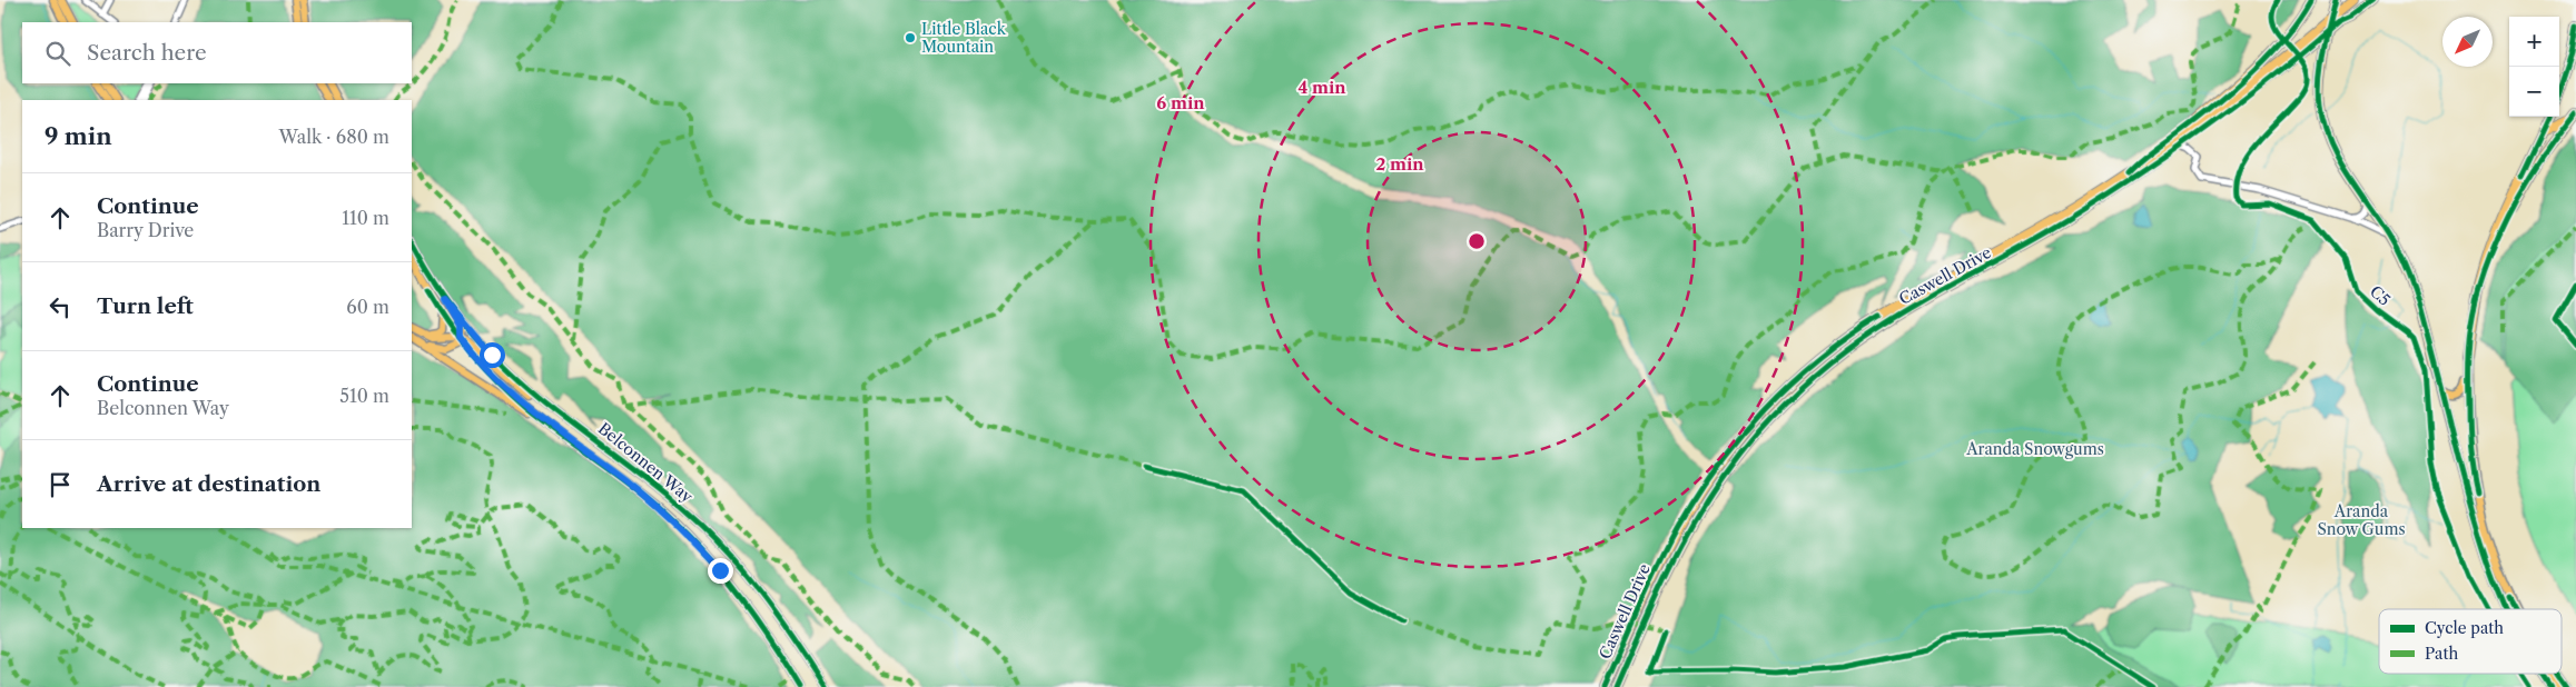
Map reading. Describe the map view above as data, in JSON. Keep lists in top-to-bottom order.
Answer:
{
  "streets": {
    "highway": ["Caswell Drive"],
    "main road": ["Belconnen Way"],
    "cycle path": ["C5"]
  },
  "parks": ["Aranda Snowgums", "Aranda Snow Gums"],
  "places": ["Little Black Mountain"],
  "legend": ["Cycle path", "Path"],
  "north": "bottom left",
  "page": {
    "map_buttons": ["+", "−"],
    "search": "Search here",
    "heading": ["9 min", "Walk · 680 m"],
    "list": [
      ["Continue", "Barry Drive", "110 m"],
      ["Turn left", "60 m"],
      ["Continue", "Belconnen Way", "510 m"],
      "Arrive at destination"
    ]
  },
  "rings": ["4 min", "6 min", "2 min"]
}
